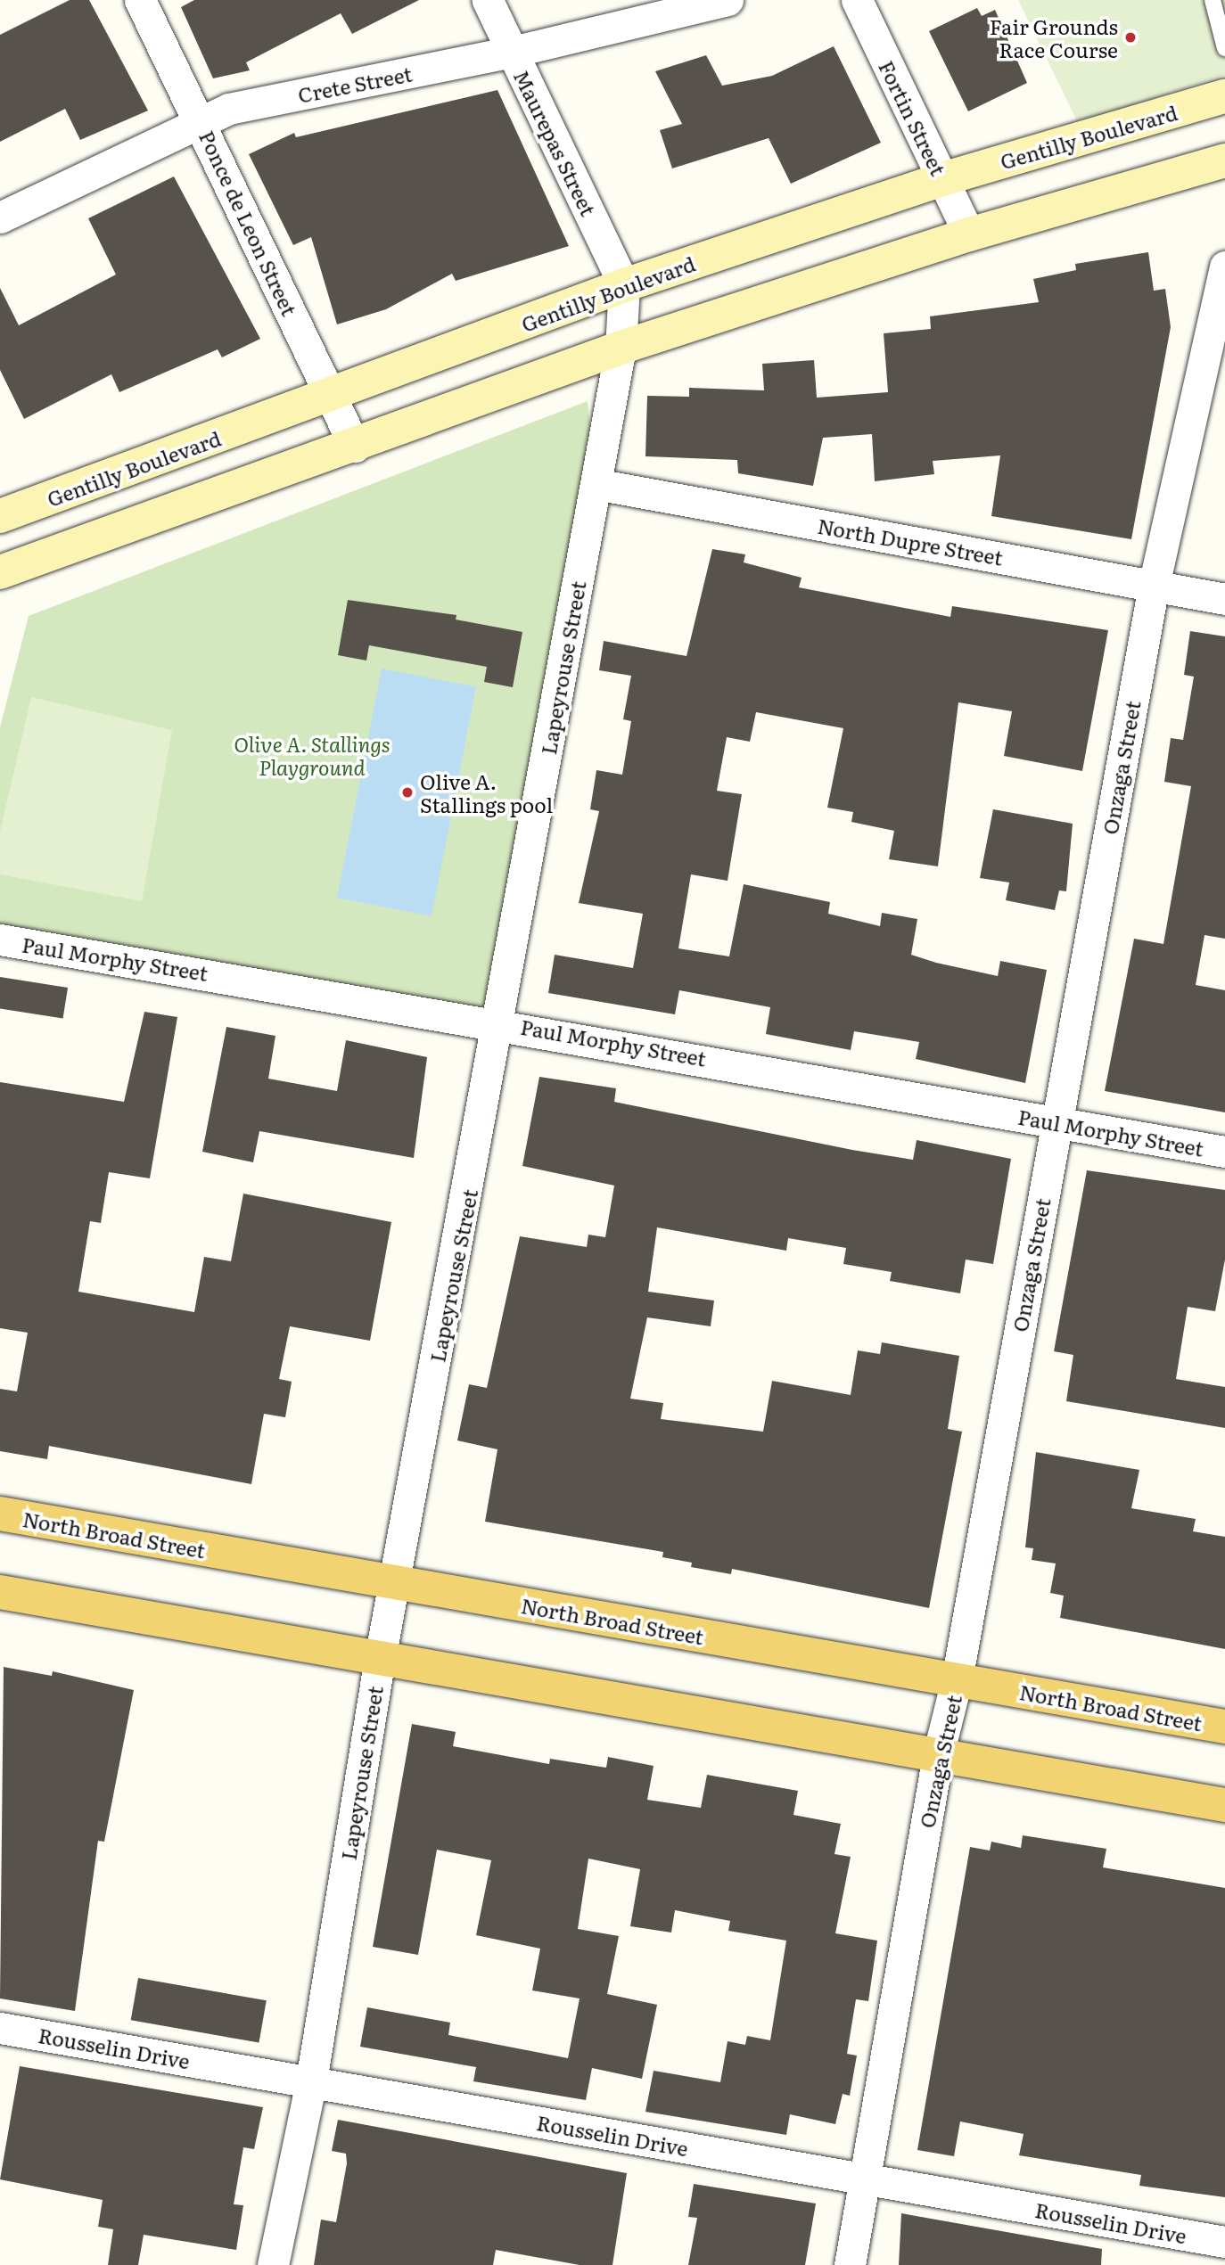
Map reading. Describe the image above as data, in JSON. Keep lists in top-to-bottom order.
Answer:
{
  "streets": {
    "main road": ["Gentilly Boulevard", "North Broad Street"],
    "street": [
      "Crete Street",
      "Fortin Street",
      "Maurepas Street",
      "Ponce de Leon Street",
      "North Dupre Street",
      "Lapeyrouse Street",
      "Onzaga Street",
      "Paul Morphy Street",
      "Rousselin Drive"
    ]
  },
  "crossings": [
    ["Crete Street", "Maurepas Street"],
    ["Crete Street", "Ponce de Leon Street"],
    ["Fortin Street", "Gentilly Boulevard"],
    ["Gentilly Boulevard", "Maurepas Street"],
    ["Gentilly Boulevard", "Ponce de Leon Street"],
    ["Gentilly Boulevard", "Lapeyrouse Street"],
    ["Maurepas Street", "Lapeyrouse Street"],
    ["North Dupre Street", "Lapeyrouse Street"],
    ["North Dupre Street", "Onzaga Street"],
    ["Lapeyrouse Street", "Paul Morphy Street"],
    ["Lapeyrouse Street", "North Broad Street"],
    ["Lapeyrouse Street", "Rousselin Drive"],
    ["Onzaga Street", "Paul Morphy Street"],
    ["Onzaga Street", "North Broad Street"],
    ["Onzaga Street", "Rousselin Drive"]
  ],
  "parks": ["Olive A. Stallings Playground"],
  "places": ["Fair Grounds Race Course", "Olive A. Stallings pool"]
}
